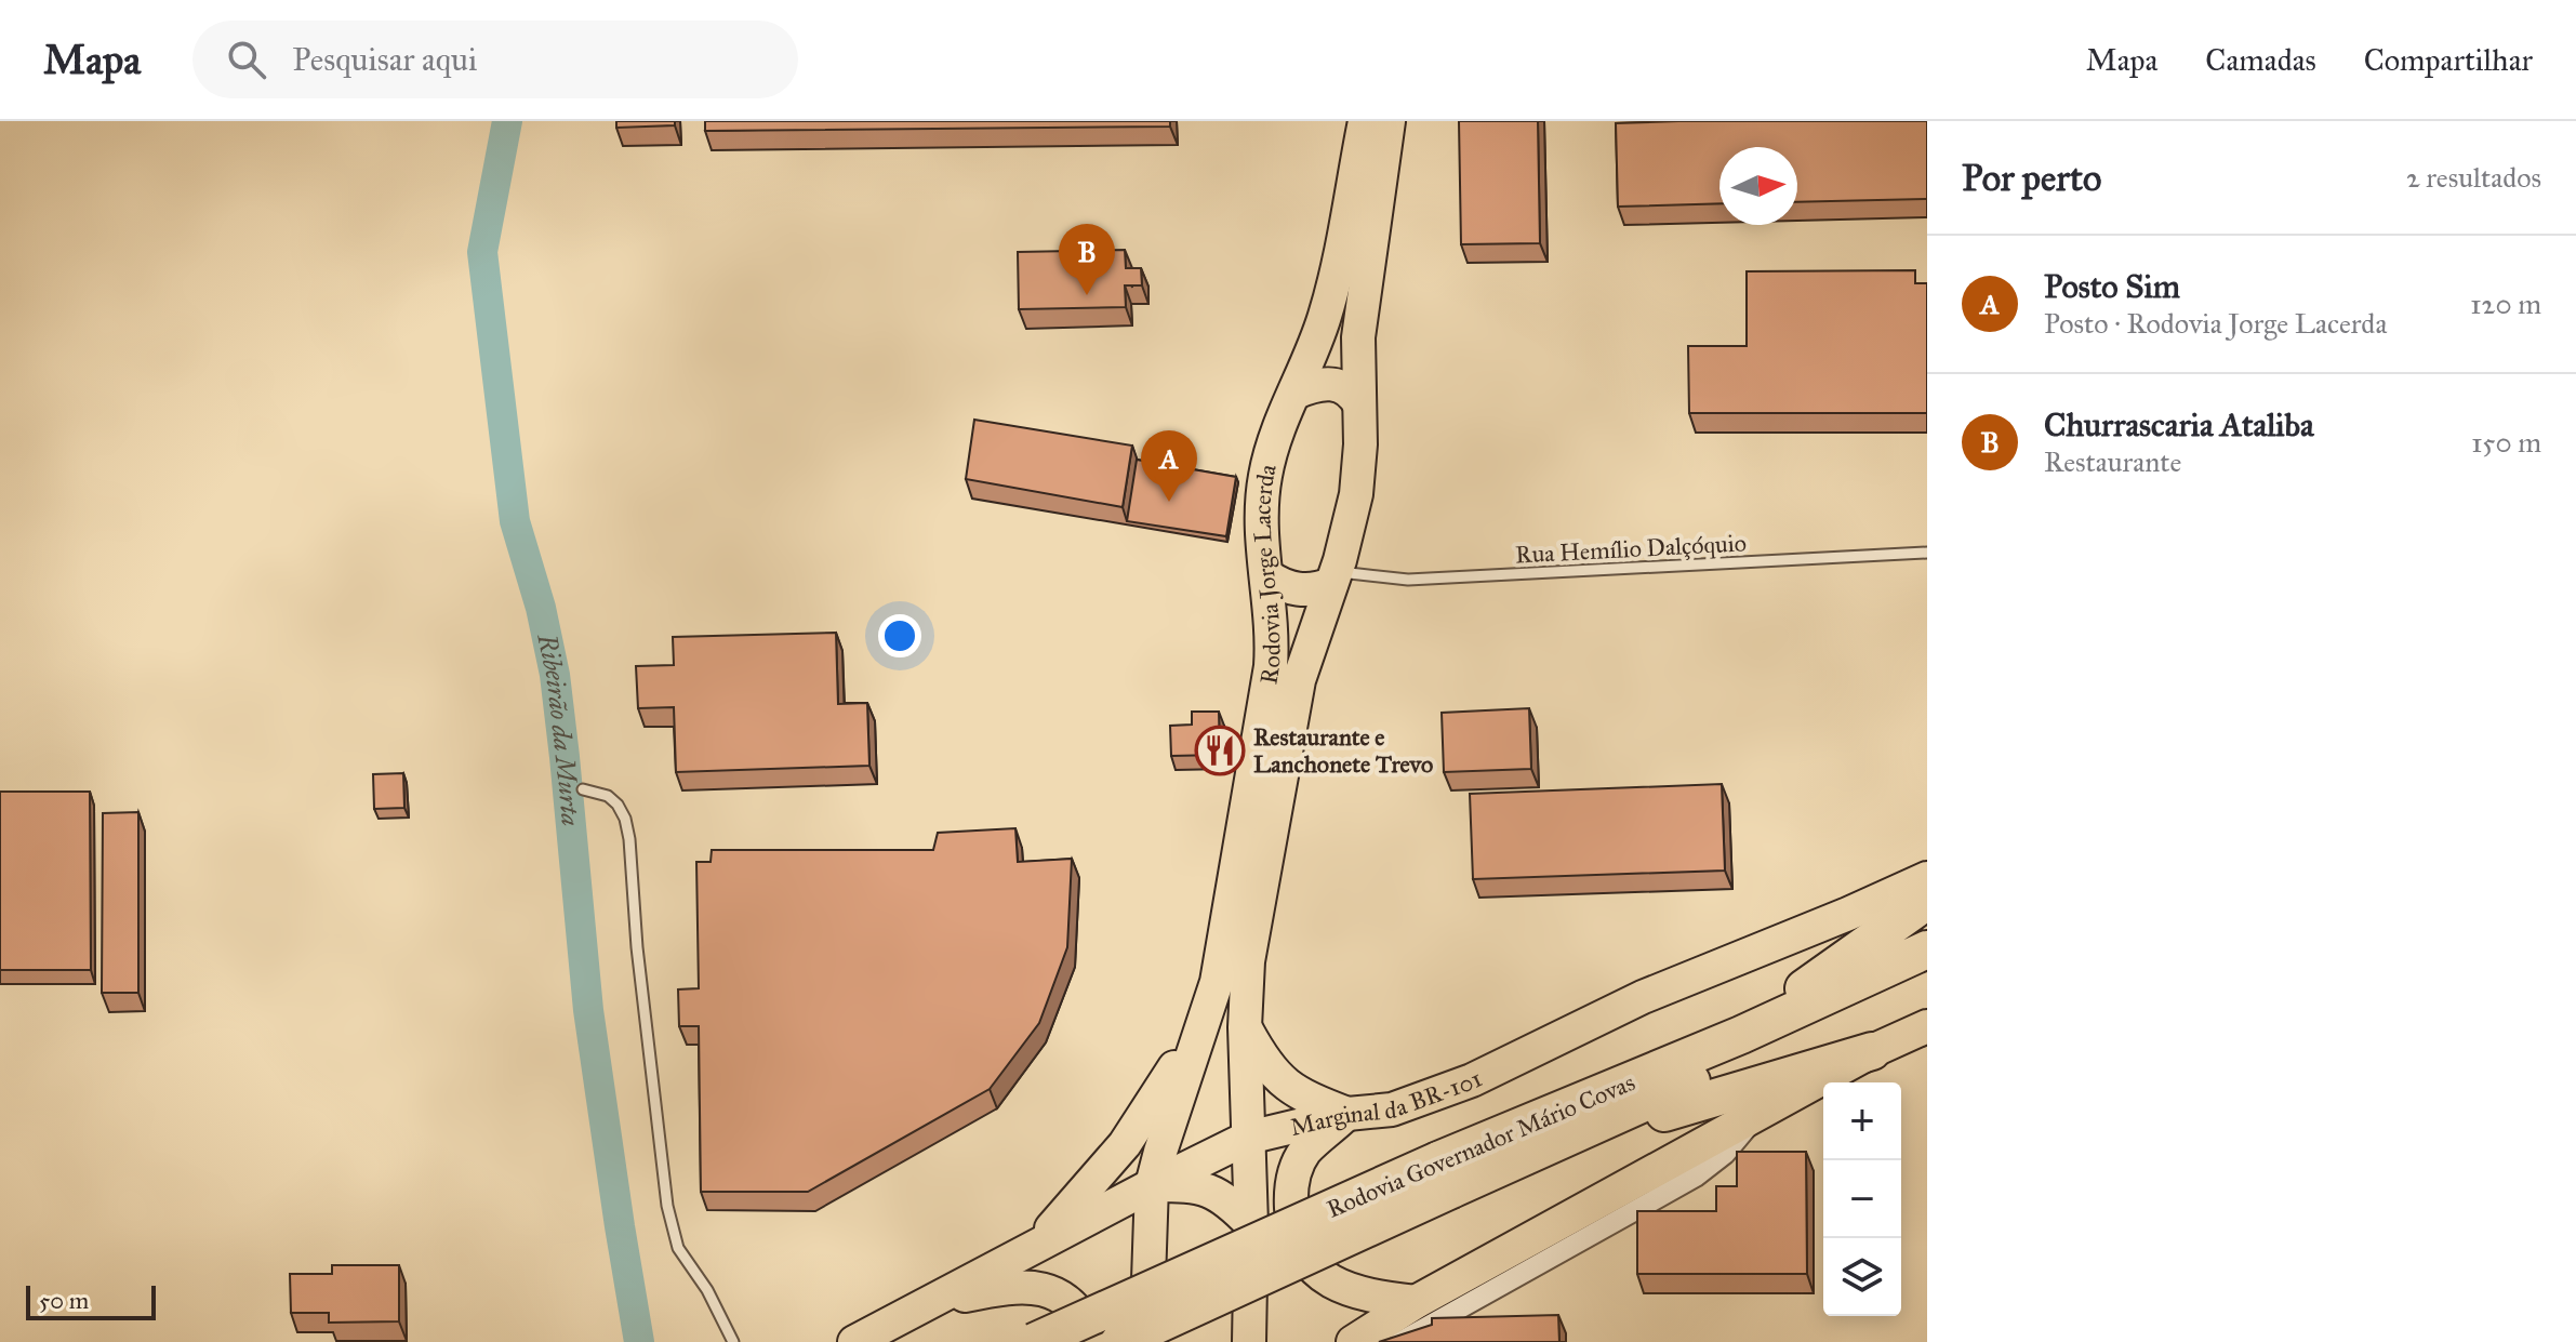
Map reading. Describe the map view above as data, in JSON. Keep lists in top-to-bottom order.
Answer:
{
  "streets": {
    "highway": ["Rodovia Governador Mário Covas"],
    "main road": ["Rodovia Jorge Lacerda", "Marginal da BR-101"],
    "lane": ["Rua Hemílio Dalçóquio"]
  },
  "crossings": [
    ["Rua Hemílio Dalçóquio", "Rodovia Jorge Lacerda"],
    ["Rodovia Jorge Lacerda", "Marginal da BR-101"]
  ],
  "water": ["Ribeirão da Murta"],
  "places": {
    "restaurant": ["Restaurante e Lanchonete Trevo"]
  },
  "scale_bar": "50 m",
  "north": "right",
  "page": {
    "header": "Mapa",
    "search": "Pesquisar aqui",
    "nav": ["Mapa", "Camadas", "Compartilhar"],
    "heading": ["Por perto", "2 resultados"],
    "pins": ["B", "A"],
    "list": [
      {
        "mark": "A",
        "name": "Posto Sim",
        "note": "Posto · Rodovia Jorge Lacerda",
        "value": "120 m"
      },
      {
        "mark": "B",
        "name": "Churrascaria Ataliba",
        "note": "Restaurante",
        "value": "150 m"
      }
    ],
    "map_buttons": ["+", "−"],
    "scale": "50 m"
  }
}
